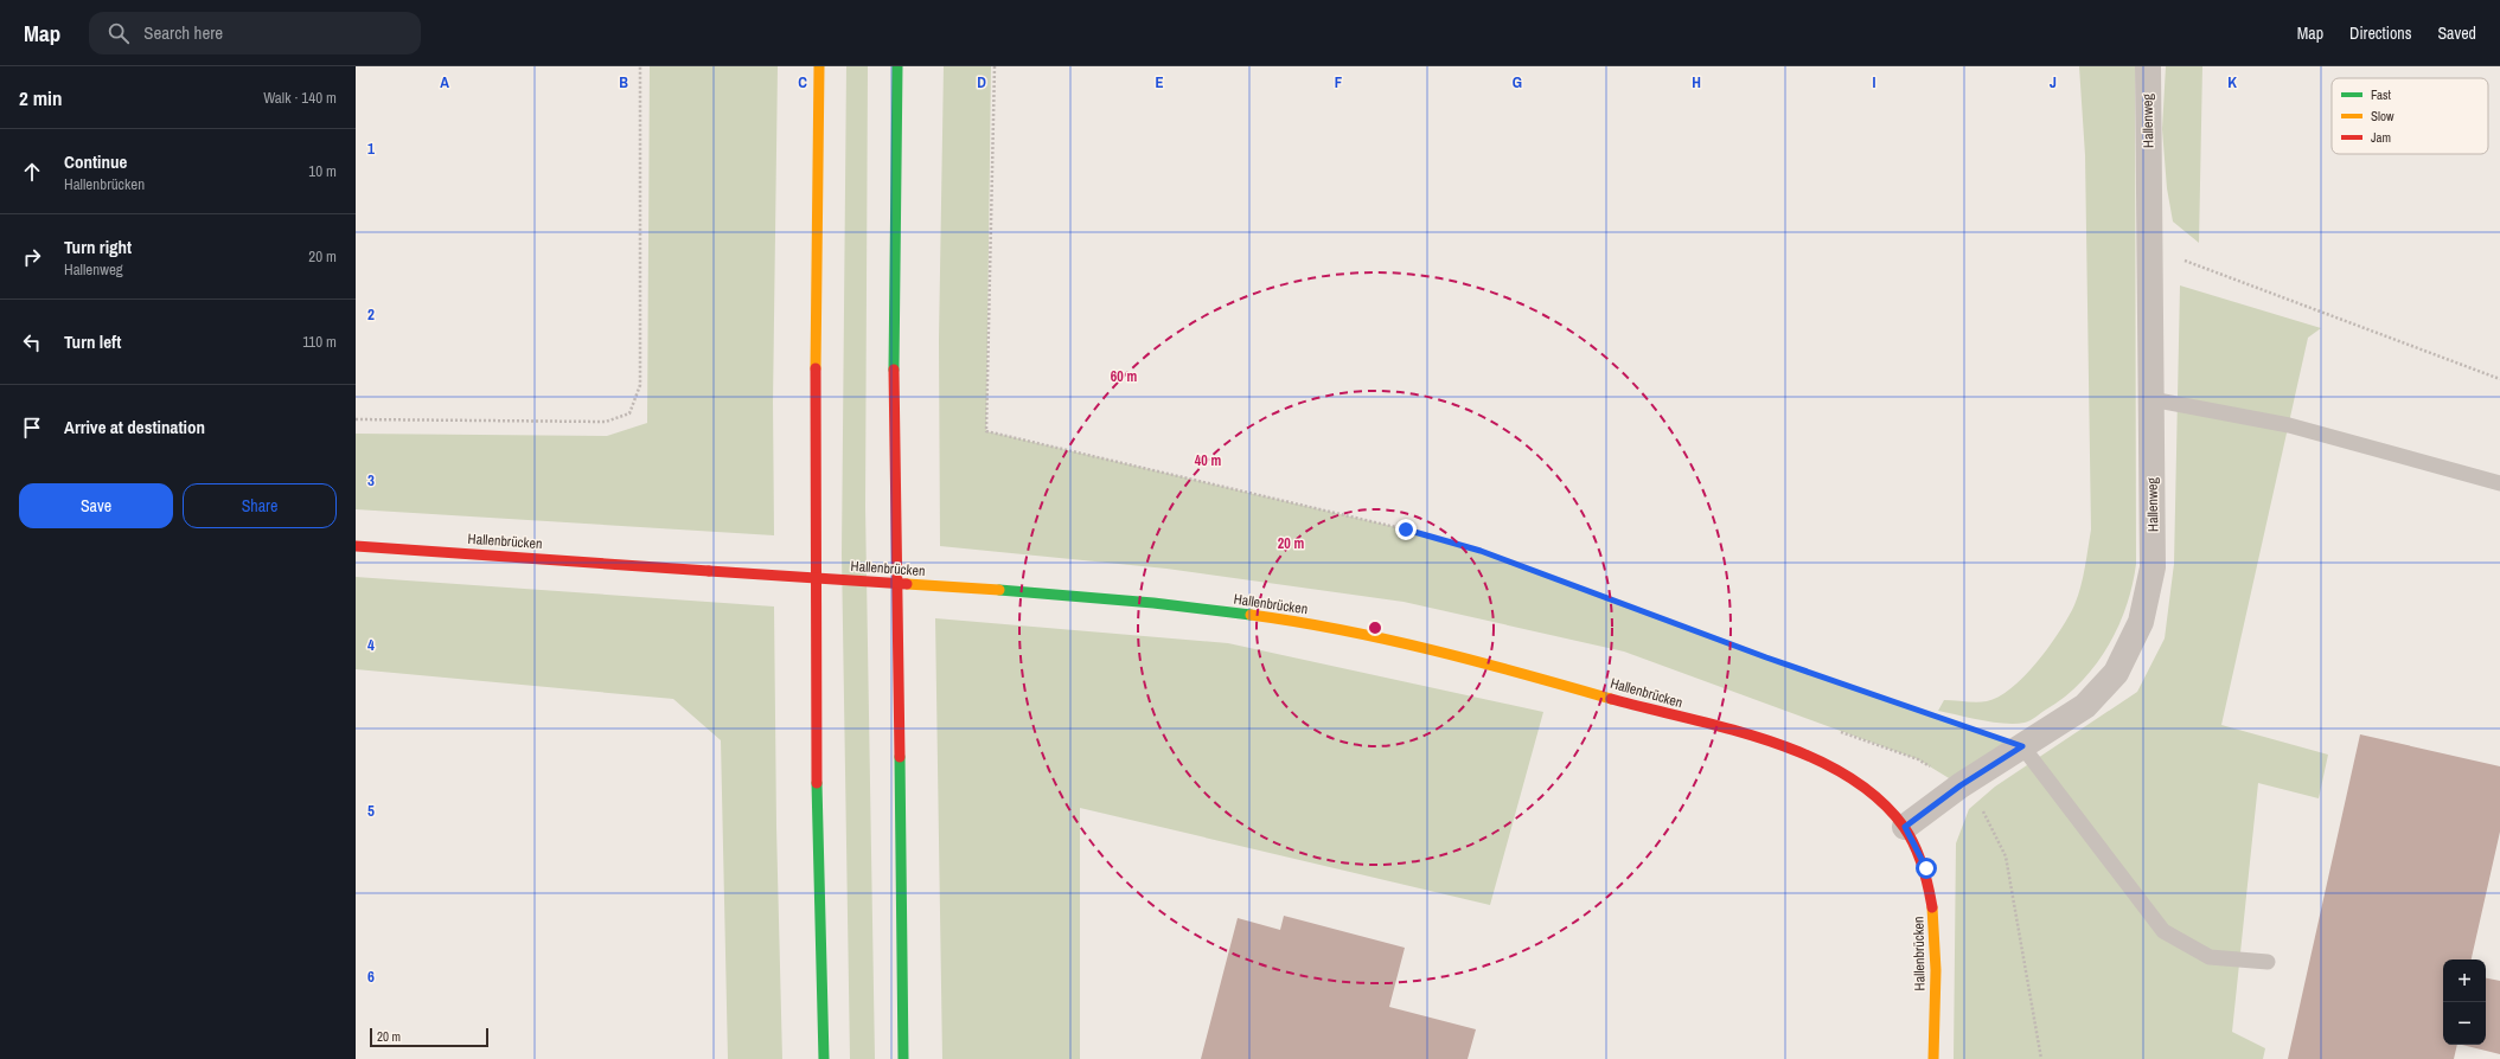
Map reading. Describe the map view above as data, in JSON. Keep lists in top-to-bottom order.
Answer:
{
  "streets": {
    "main road": ["Hallenbrücken"],
    "street": ["Hallenweg"]
  },
  "crossings": [
    ["Hallenweg", "Hallenbrücken"]
  ],
  "legend": ["Fast", "Slow", "Jam"],
  "scale_bar": "20 m",
  "page": {
    "header": "Map",
    "search": "Search here",
    "nav": ["Map", "Directions", "Saved"],
    "heading": ["2 min", "Walk · 140 m"],
    "list": [
      ["Continue", "Hallenbrücken", "10 m"],
      ["Turn right", "Hallenweg", "20 m"],
      ["Turn left", "110 m"],
      "Arrive at destination"
    ],
    "buttons": ["Save", "Share"],
    "map_buttons": ["+", "−"],
    "scale": "20 m"
  },
  "grid": {
    "columns": [
      "A",
      "B",
      "C",
      "D",
      "E",
      "F",
      "G",
      "H",
      "I",
      "J",
      "K"
    ],
    "rows": [
      "1",
      "2",
      "3",
      "4",
      "5",
      "6"
    ]
  },
  "rings": ["60 m", "40 m", "20 m"]
}
